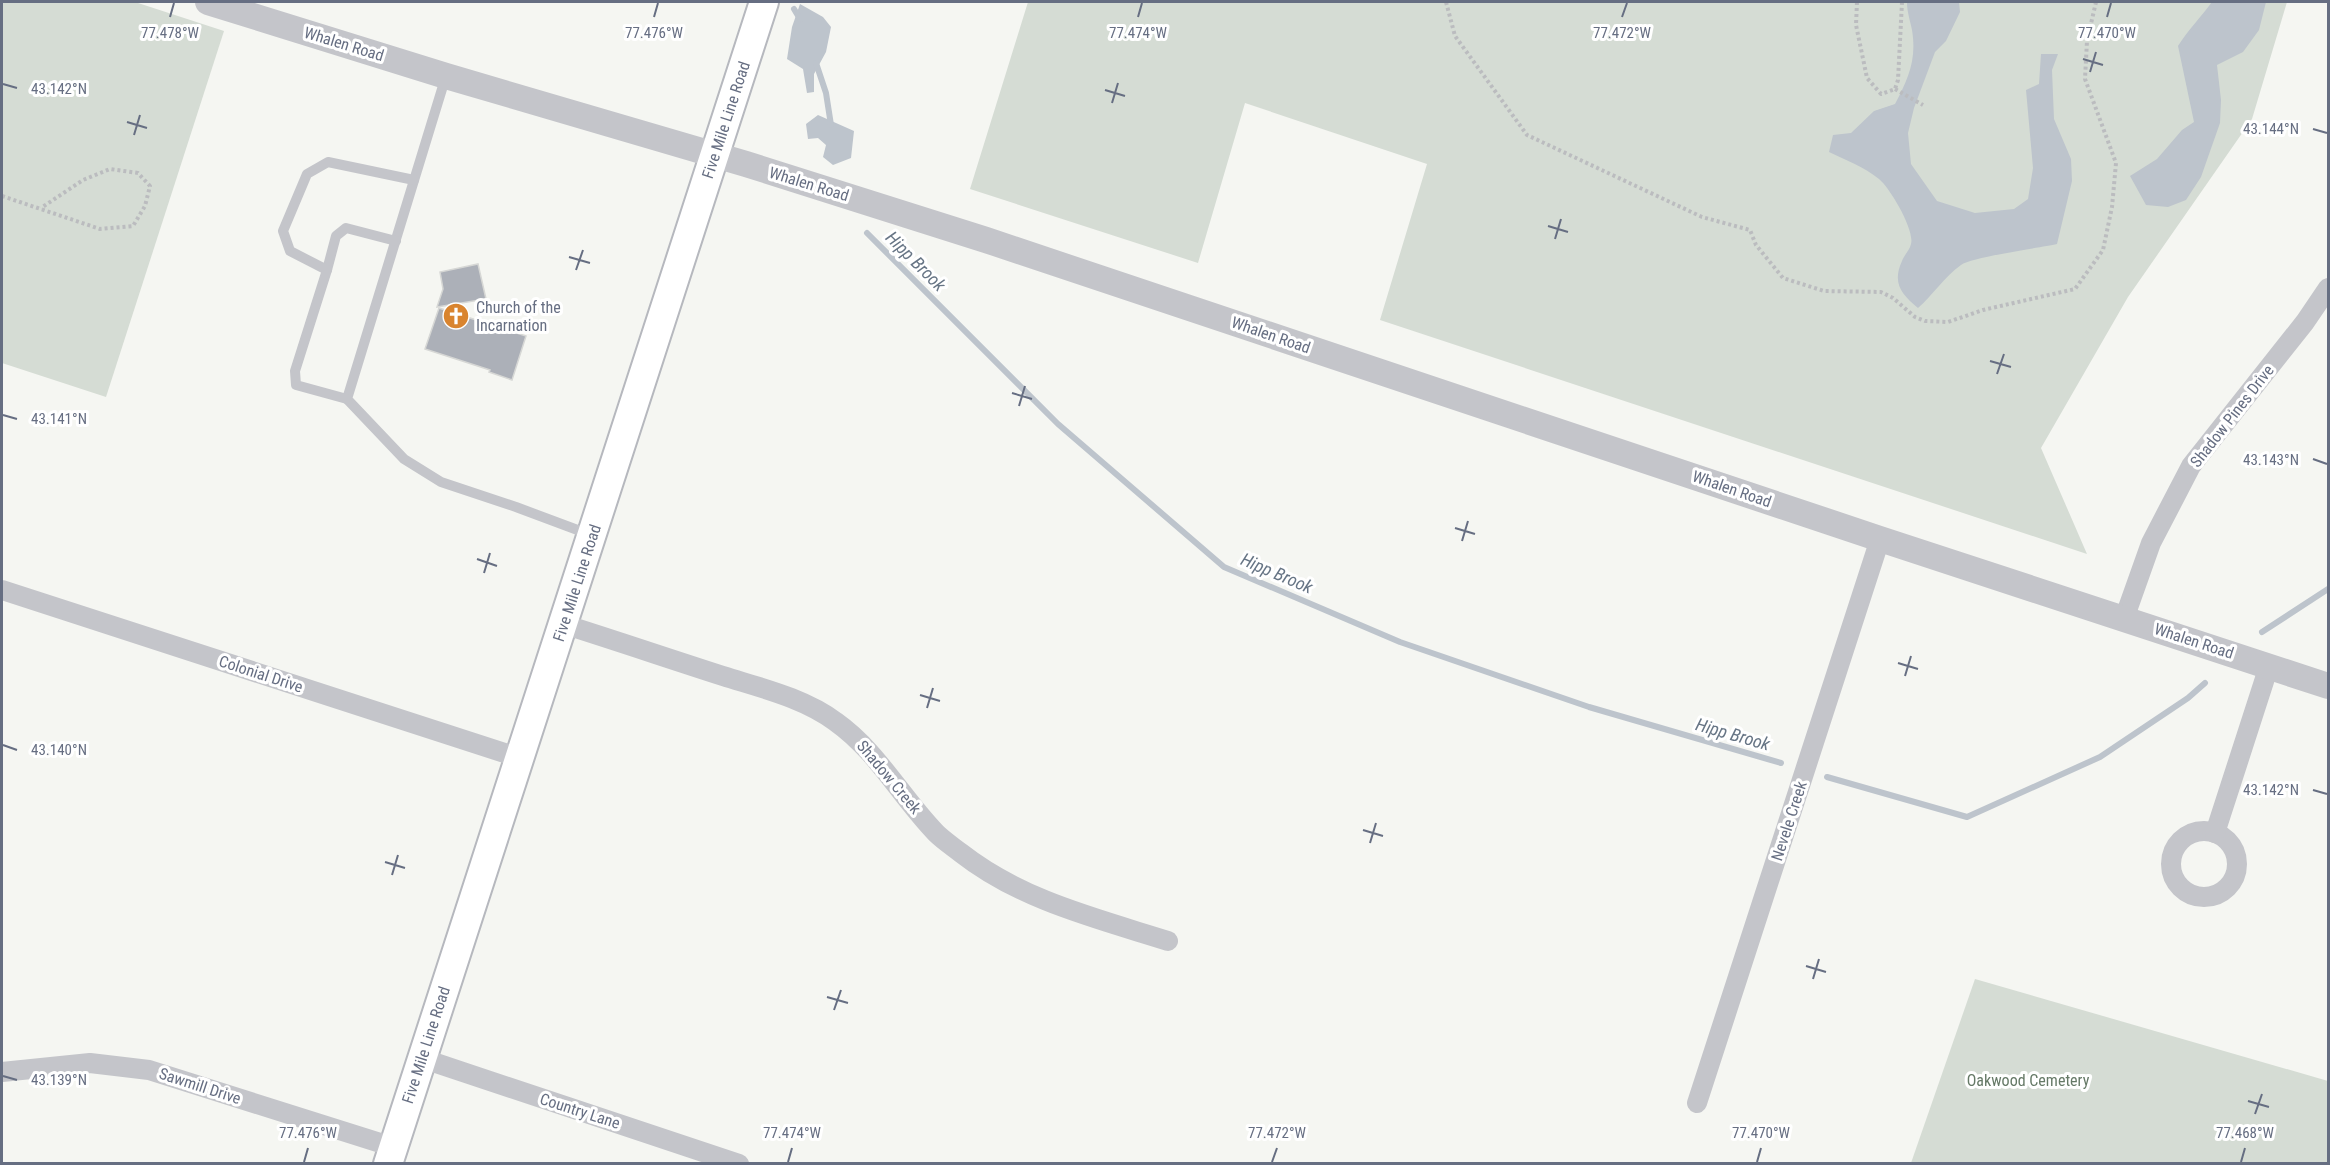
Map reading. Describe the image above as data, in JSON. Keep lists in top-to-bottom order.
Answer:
{
  "streets": {
    "main road": ["Five Mile Line Road"],
    "street": [
      "Whalen Road",
      "Shadow Pines Drive",
      "Colonial Drive",
      "Shadow Creek",
      "Nevele Creek",
      "Sawmill Drive",
      "Country Lane"
    ]
  },
  "crossings": [
    ["Whalen Road", "Five Mile Line Road"],
    ["Whalen Road", "Shadow Pines Drive"],
    ["Whalen Road", "Nevele Creek"],
    ["Five Mile Line Road", "Colonial Drive"],
    ["Five Mile Line Road", "Shadow Creek"],
    ["Five Mile Line Road", "Sawmill Drive"],
    ["Five Mile Line Road", "Country Lane"]
  ],
  "water": ["Hipp Brook"],
  "parks": ["Oakwood Cemetery"],
  "places": {
    "church": ["Church of the Incarnation"]
  },
  "coordinates": [
    "77.478°W",
    "77.476°W",
    "77.474°W",
    "77.472°W",
    "77.470°W",
    "43.142°N",
    "43.144°N",
    "43.141°N",
    "43.143°N",
    "43.140°N",
    "43.139°N",
    "77.468°W"
  ]
}
